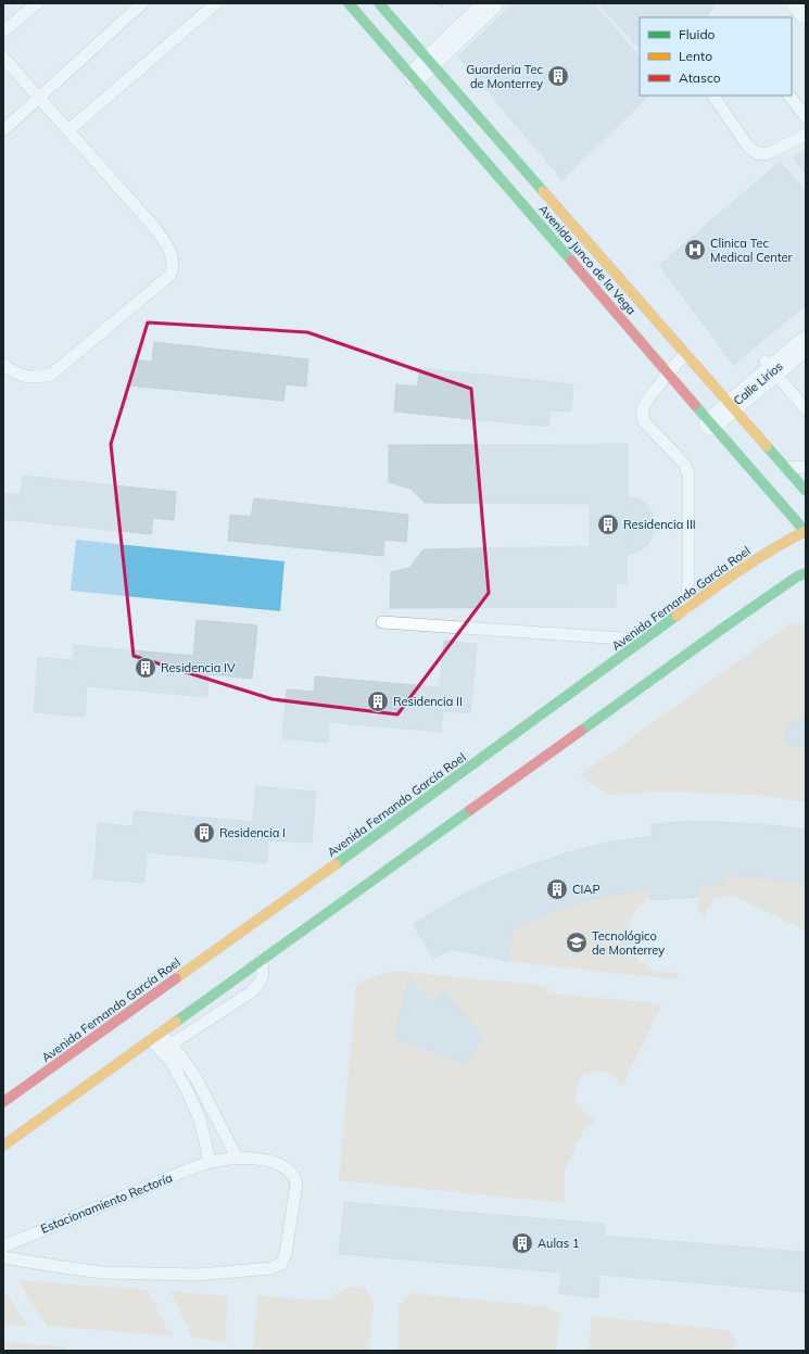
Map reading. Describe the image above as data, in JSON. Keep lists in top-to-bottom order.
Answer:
{
  "streets": {
    "street": ["Avenida Junco de la Vega", "Calle Lirios", "Avenida Fernando García Roel"],
    "lane": ["Estacionamiento Rectoría"]
  },
  "crossings": [
    ["Avenida Junco de la Vega", "Calle Lirios"],
    ["Avenida Junco de la Vega", "Avenida Fernando García Roel"]
  ],
  "places": {
    "building": [
      "Guarderia Tec de Monterrey",
      "Residencia III",
      "Residencia IV",
      "Residencia II",
      "Residencia I",
      "CIAP",
      "Aulas 1"
    ],
    "hospital": ["Clinica Tec Medical Center"],
    "school or university": ["Tecnológico de Monterrey"]
  },
  "legend": ["Fluido", "Lento", "Atasco"]
}
